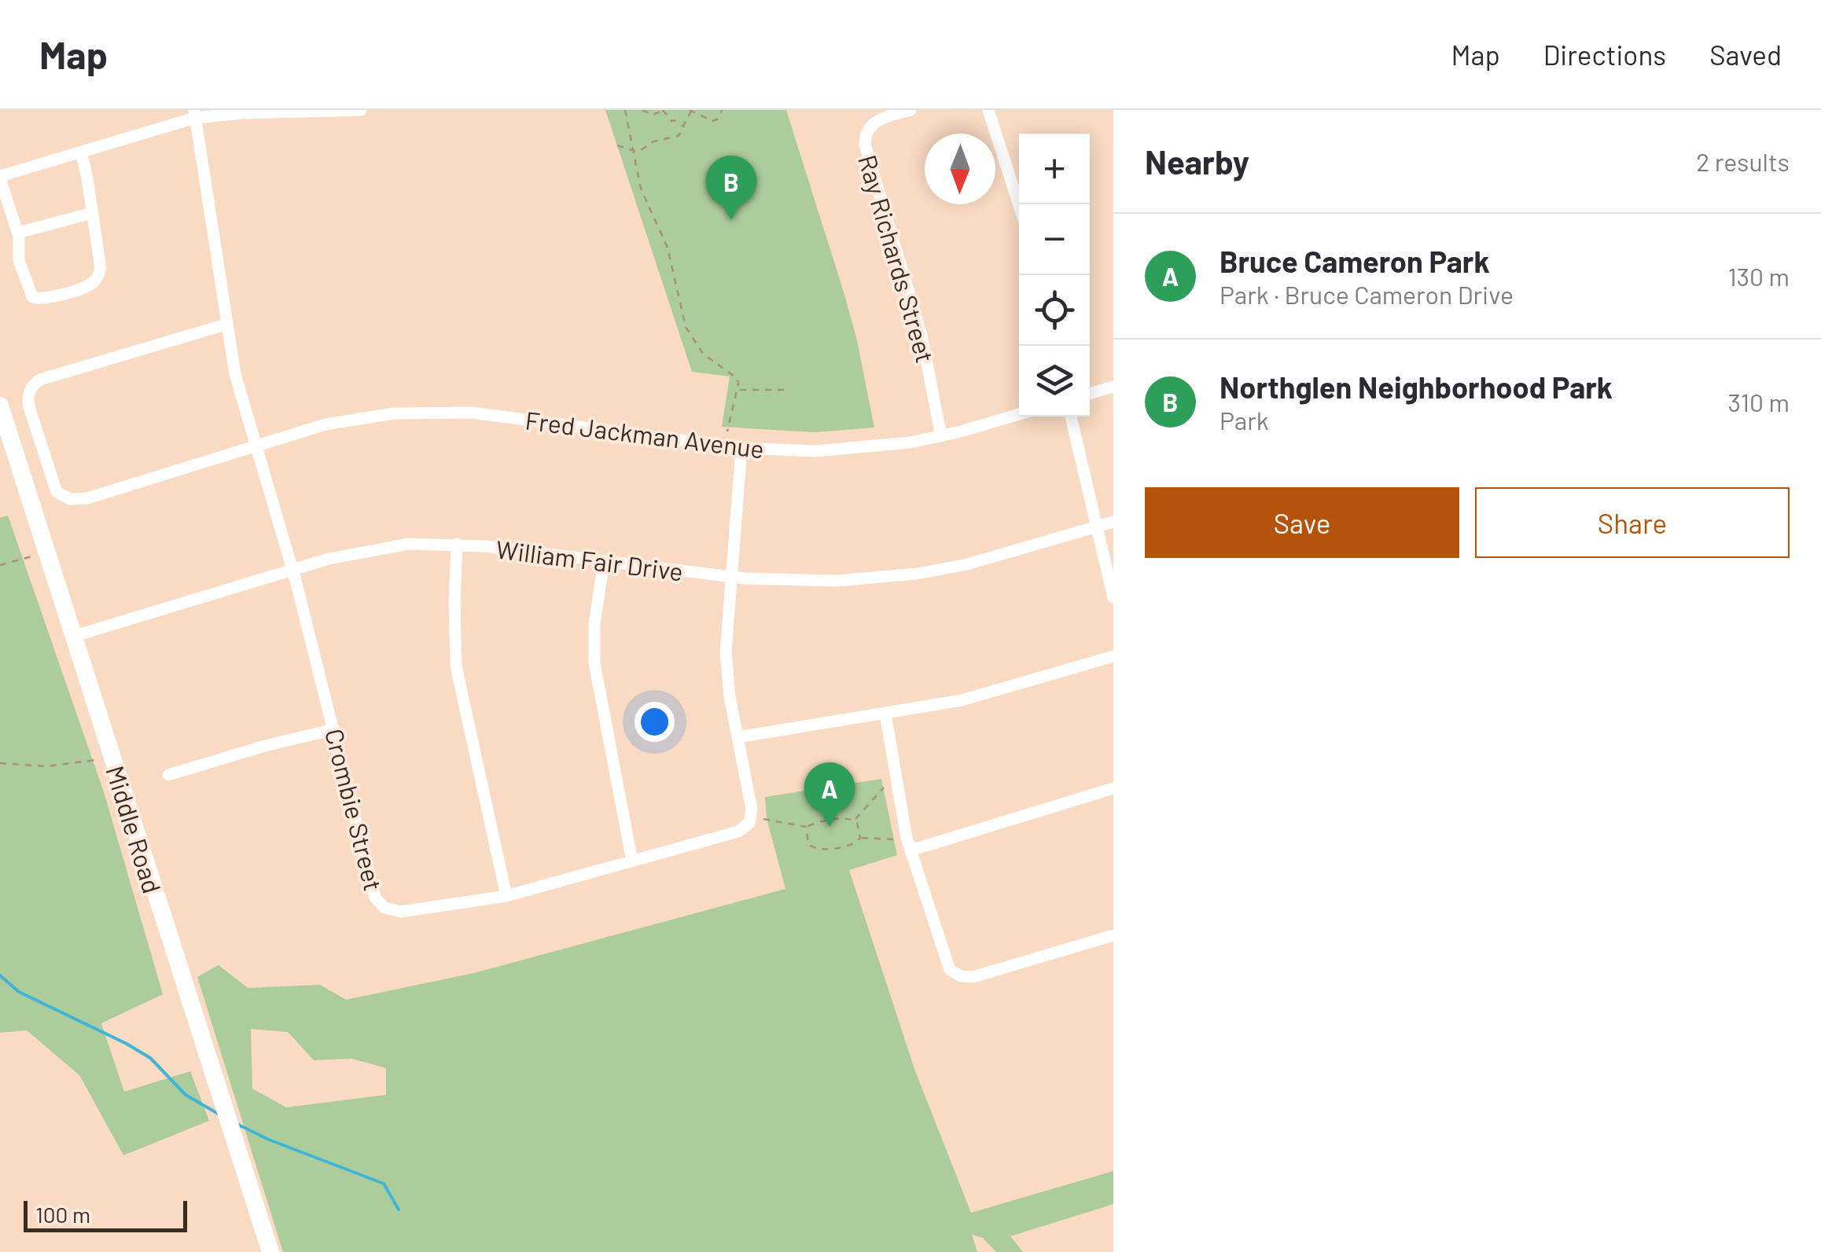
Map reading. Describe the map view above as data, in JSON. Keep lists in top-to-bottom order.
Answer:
{
  "streets": {
    "street": [
      "Ray Richards Street",
      "Fred Jackman Avenue",
      "William Fair Drive",
      "Crombie Street",
      "Middle Road"
    ]
  },
  "crossings": [
    ["Ray Richards Street", "Fred Jackman Avenue"],
    ["Fred Jackman Avenue", "Crombie Street"],
    ["William Fair Drive", "Crombie Street"],
    ["William Fair Drive", "Middle Road"]
  ],
  "scale_bar": "100 m",
  "north": "bottom",
  "page": {
    "header": "Map",
    "nav": ["Map", "Directions", "Saved"],
    "heading": ["Nearby", "2 results"],
    "map_buttons": ["+", "−"],
    "pins": ["B", "A"],
    "list": [
      {
        "mark": "A",
        "name": "Bruce Cameron Park",
        "note": "Park · Bruce Cameron Drive",
        "value": "130 m"
      },
      {
        "mark": "B",
        "name": "Northglen Neighborhood Park",
        "note": "Park",
        "value": "310 m"
      }
    ],
    "buttons": ["Save", "Share"],
    "scale": "100 m"
  }
}
